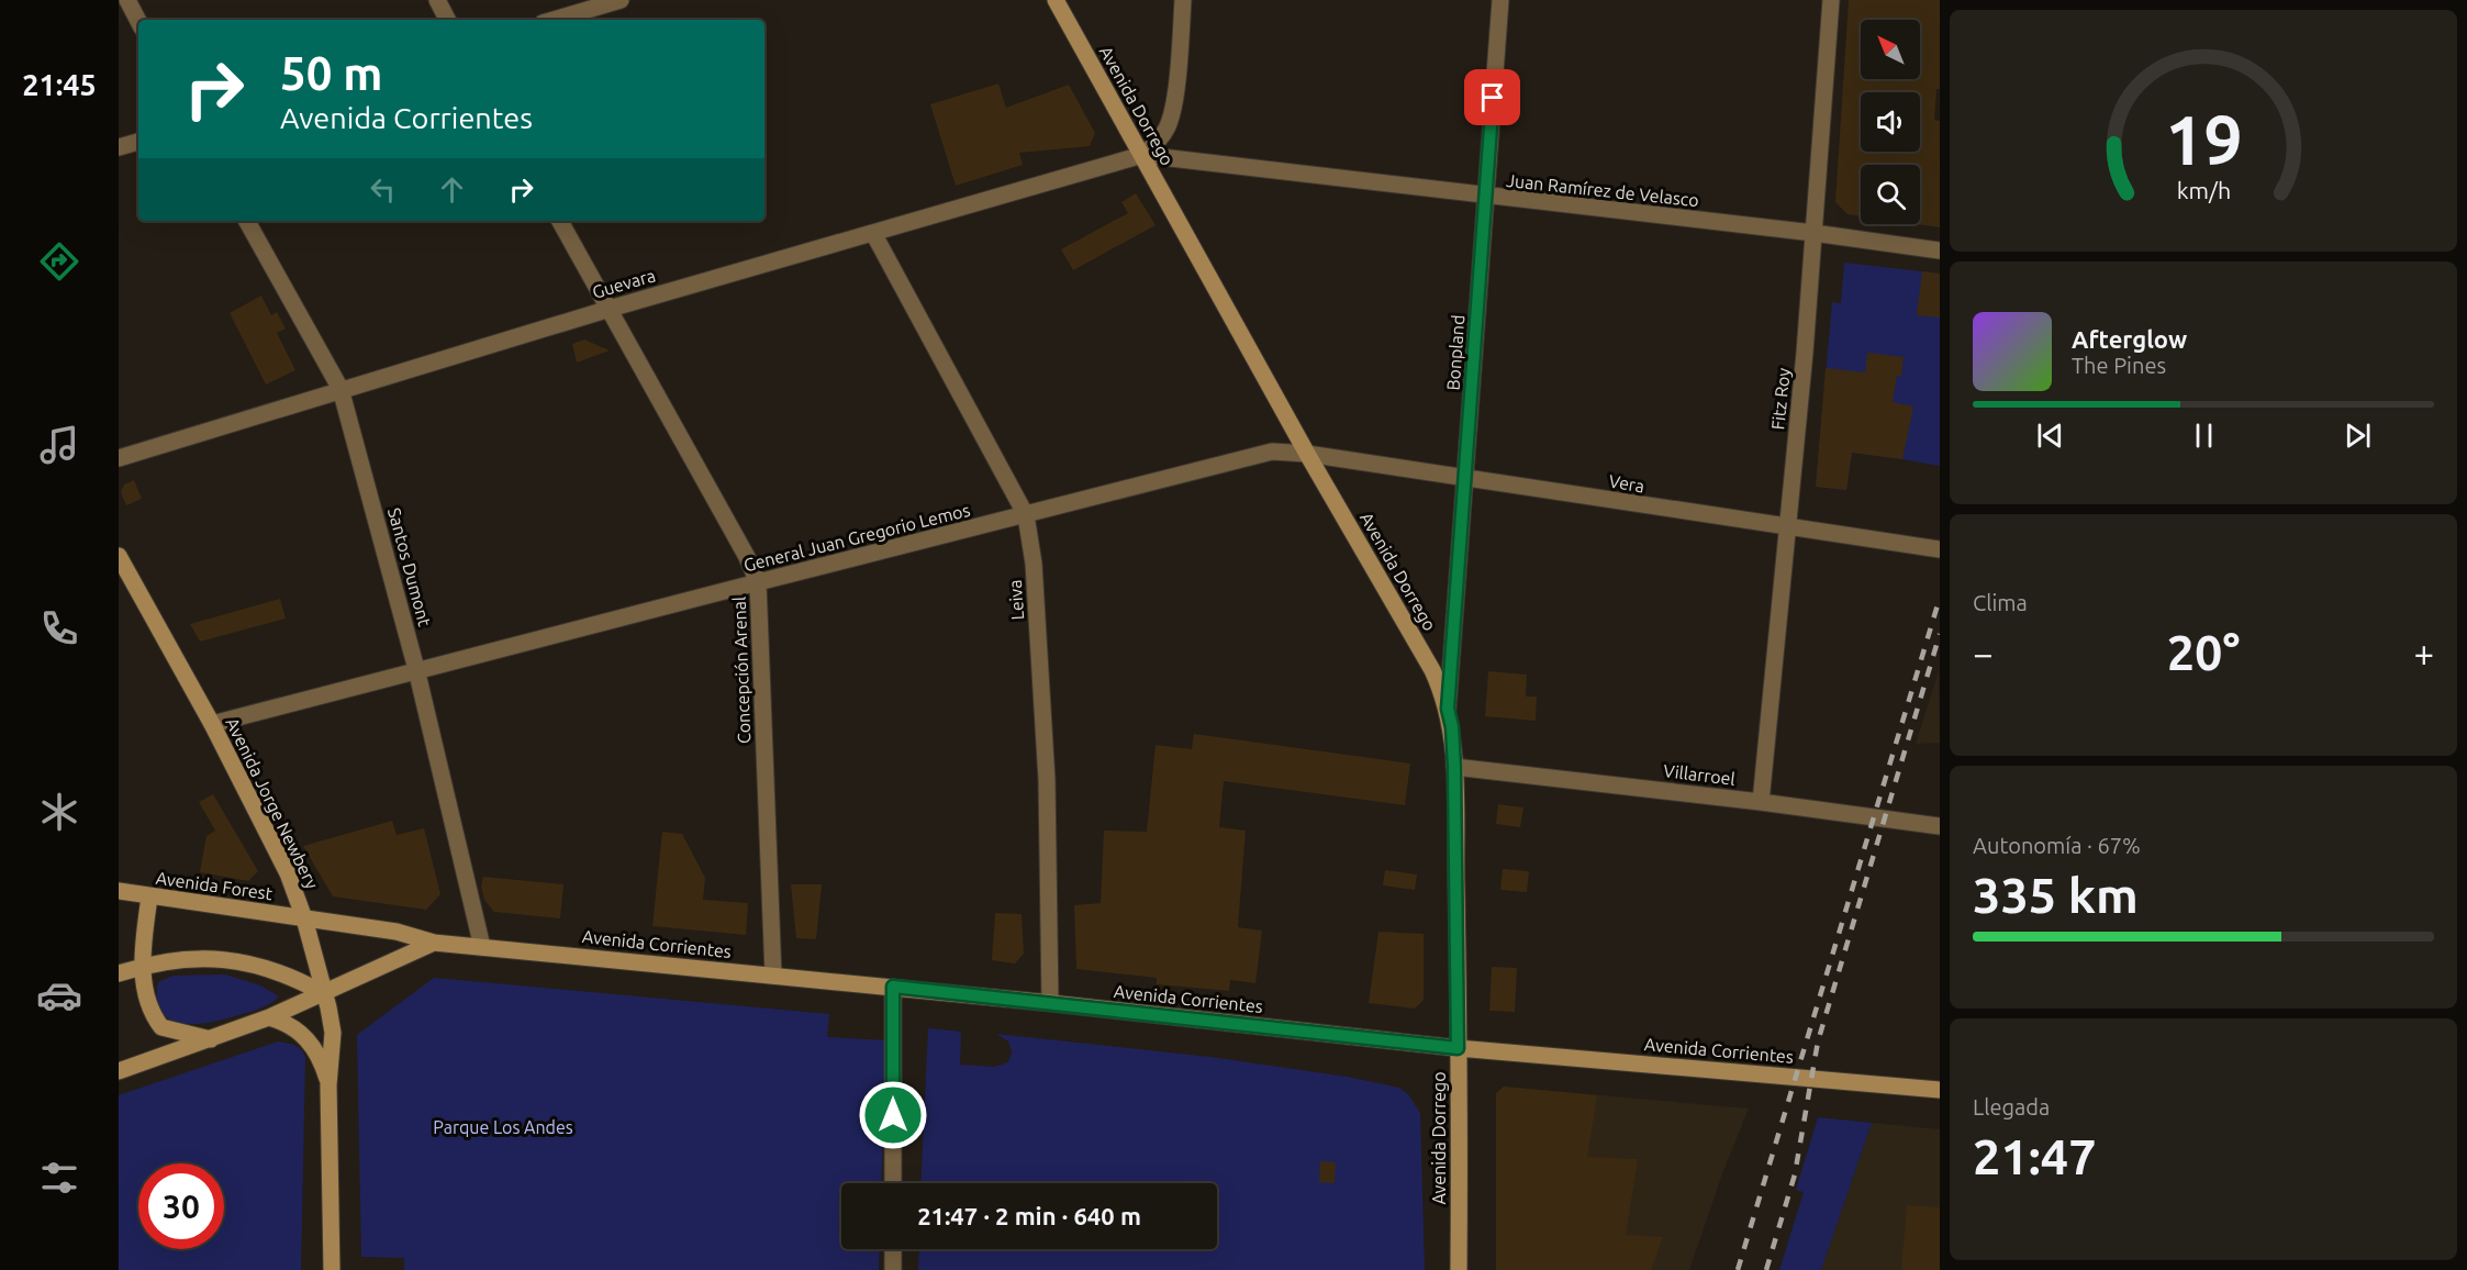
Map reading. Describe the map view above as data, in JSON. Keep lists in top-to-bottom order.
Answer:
{
  "streets": {
    "main road": [
      "Avenida Dorrego",
      "Avenida Jorge Newbery",
      "Avenida Forest",
      "Avenida Corrientes"
    ],
    "street": [
      "Juan Ramírez de Velasco",
      "Guevara",
      "Bonpland",
      "Fitz Roy",
      "Vera",
      "General Juan Gregorio Lemos",
      "Santos Dumont",
      "Leiva",
      "Concepción Arenal",
      "Villarroel"
    ]
  },
  "crossings": [
    ["Avenida Dorrego", "Juan Ramírez de Velasco"],
    ["Avenida Dorrego", "Guevara"],
    ["Avenida Dorrego", "Bonpland"],
    ["Avenida Dorrego", "Vera"],
    ["Avenida Dorrego", "General Juan Gregorio Lemos"],
    ["Avenida Dorrego", "Villarroel"],
    ["Avenida Dorrego", "Avenida Corrientes"],
    ["Juan Ramírez de Velasco", "Guevara"],
    ["Juan Ramírez de Velasco", "Bonpland"],
    ["Juan Ramírez de Velasco", "Fitz Roy"],
    ["Guevara", "Santos Dumont"],
    ["Guevara", "Leiva"],
    ["Guevara", "Concepción Arenal"],
    ["Bonpland", "Vera"],
    ["Fitz Roy", "Vera"],
    ["Fitz Roy", "Villarroel"],
    ["Vera", "General Juan Gregorio Lemos"],
    ["General Juan Gregorio Lemos", "Santos Dumont"],
    ["General Juan Gregorio Lemos", "Leiva"],
    ["General Juan Gregorio Lemos", "Concepción Arenal"],
    ["General Juan Gregorio Lemos", "Avenida Jorge Newbery"],
    ["Santos Dumont", "Avenida Corrientes"],
    ["Leiva", "Avenida Corrientes"],
    ["Concepción Arenal", "Avenida Corrientes"],
    ["Avenida Jorge Newbery", "Avenida Forest"],
    ["Avenida Jorge Newbery", "Avenida Corrientes"],
    ["Avenida Forest", "Avenida Corrientes"]
  ],
  "parks": ["Parque Los Andes"],
  "north": "top left",
  "page": {
    "tabs": "21:45",
    "turn": ["50 m", "Avenida Corrientes"],
    "song": ["Afterglow", "The Pines"],
    "tile": [
      "Clima",
      ["Autonomía · 67%", "335 km"],
      ["Llegada", "21:47"]
    ],
    "heat": ["−", "20°", "+"],
    "limit": "30",
    "trip": "21:47 · 2 min · 640 m",
    "gauge": ["19", "km/h"]
  }
}
